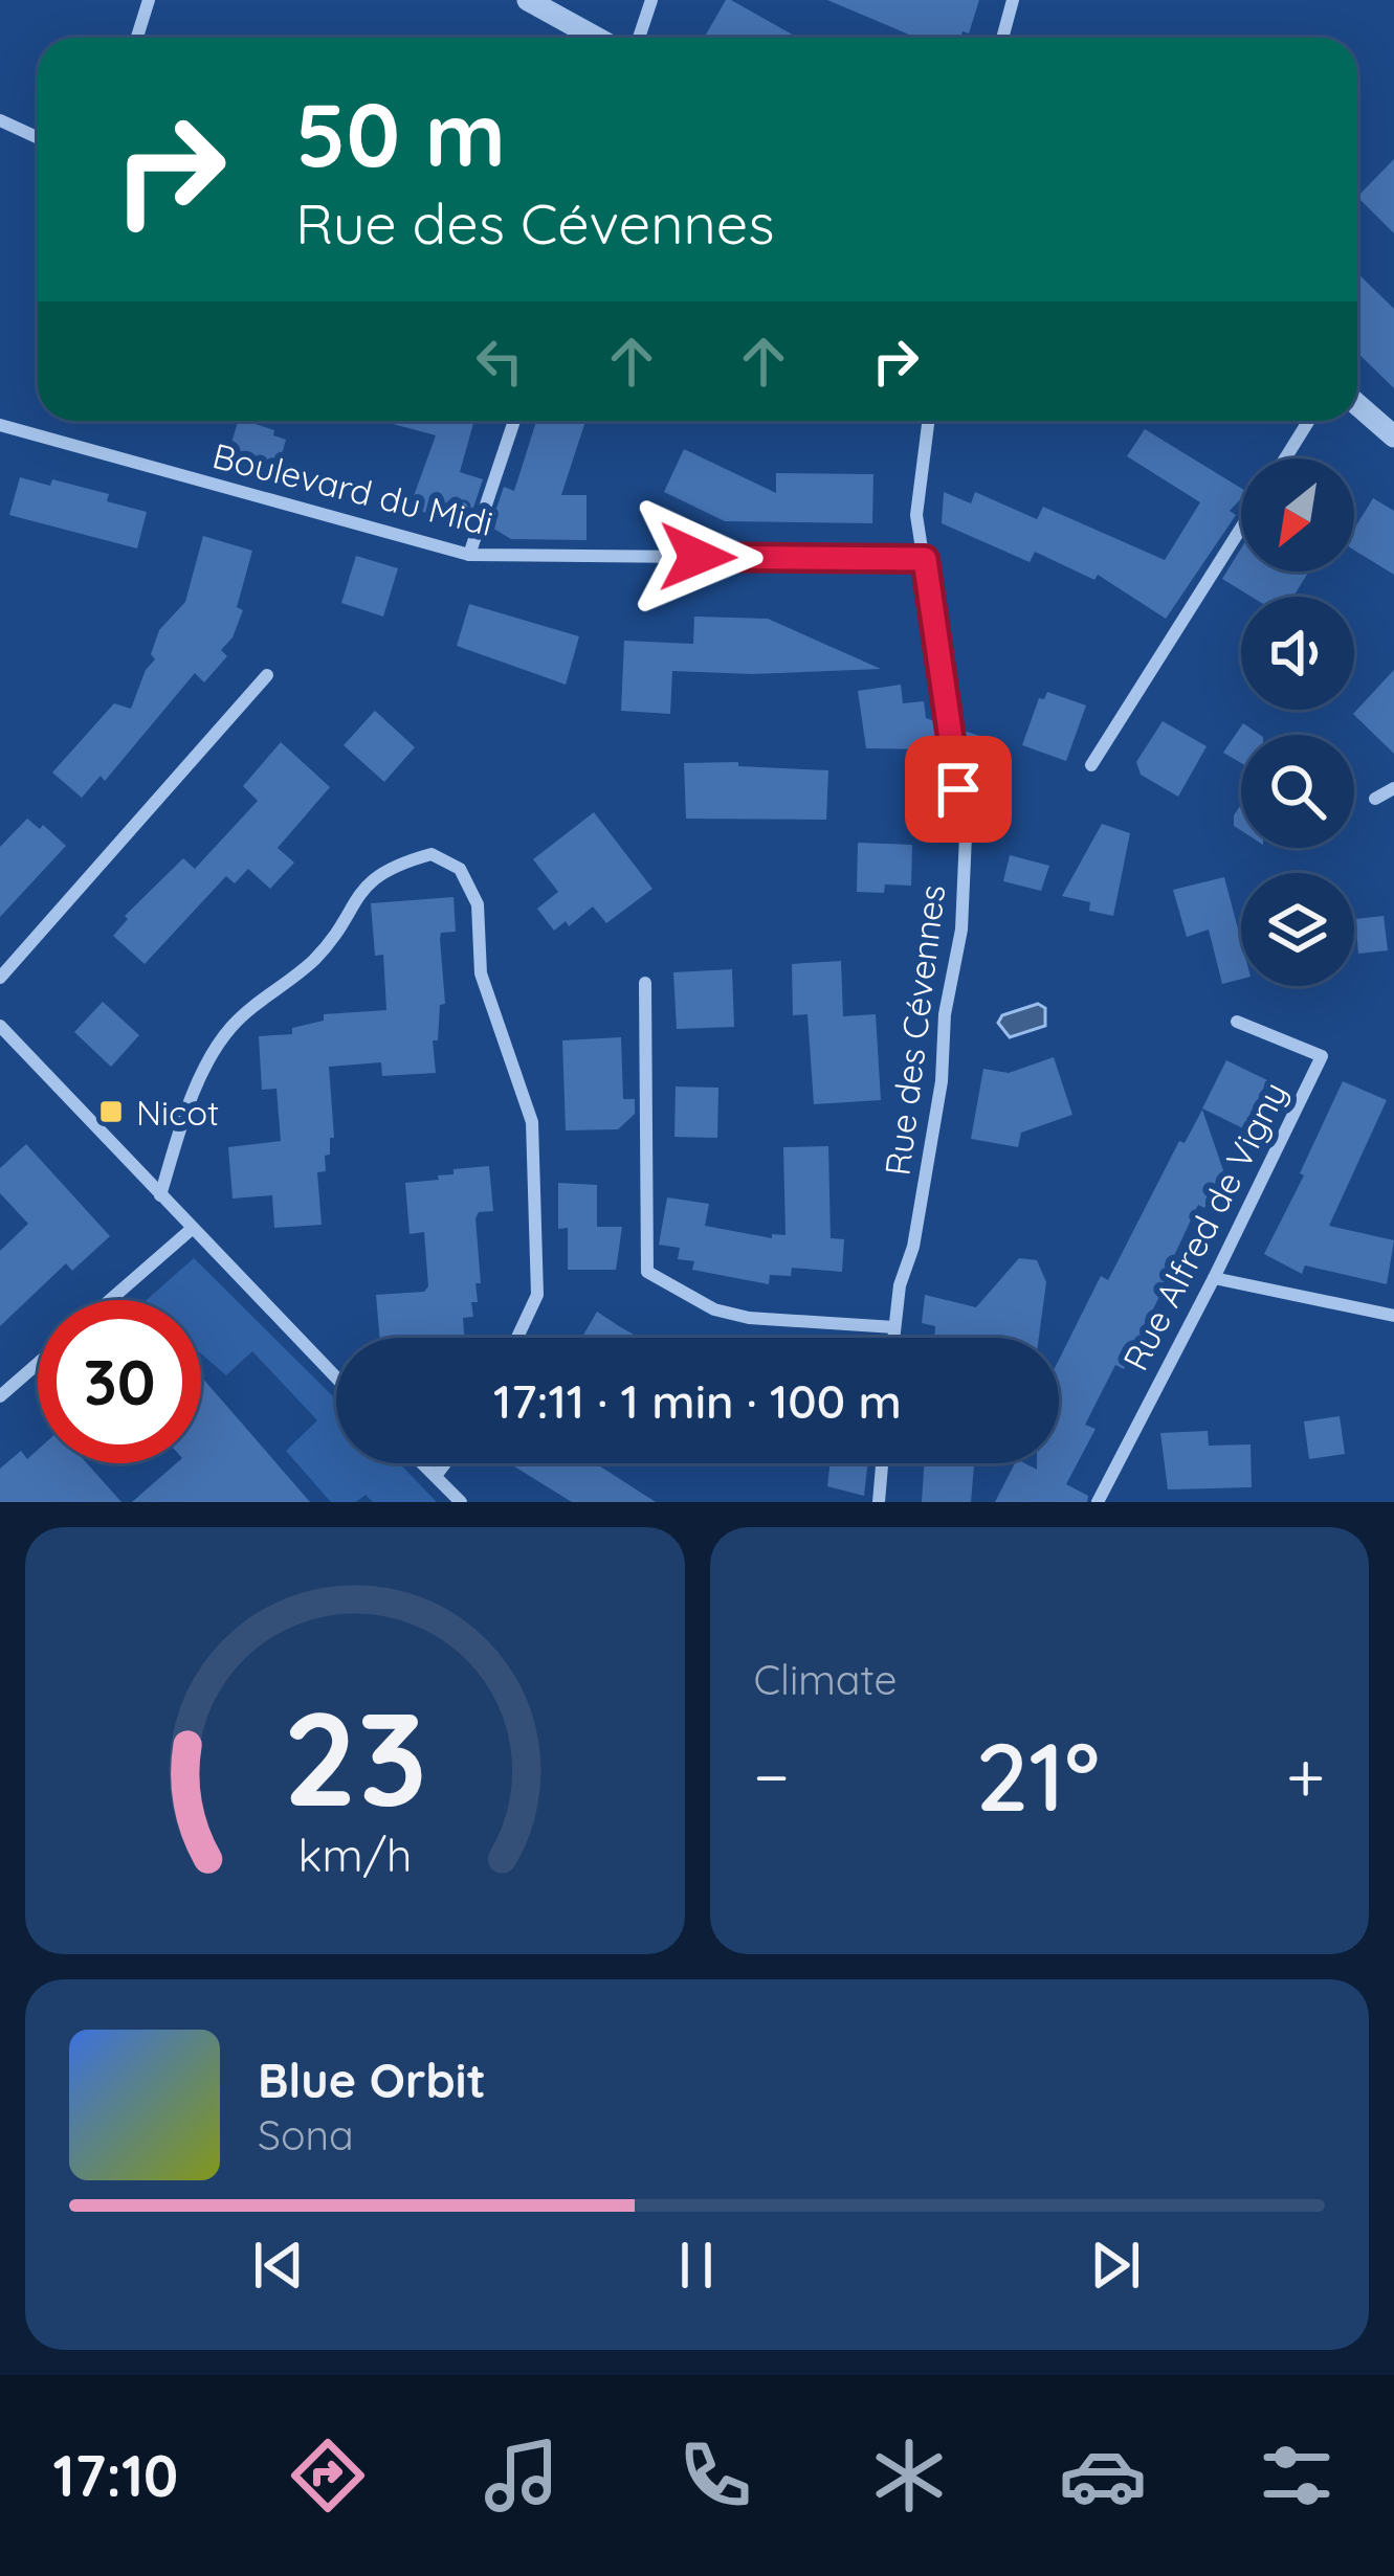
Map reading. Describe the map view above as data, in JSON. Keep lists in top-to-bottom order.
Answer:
{
  "streets": {
    "street": ["Boulevard du Midi", "Rue des Cévennes", "Rue Alfred de Vigny"]
  },
  "crossings": [
    ["Boulevard du Midi", "Rue des Cévennes"]
  ],
  "places": {
    "transit": ["Nicot"]
  },
  "north": "bottom left",
  "page": {
    "turn": ["50 m", "Rue des Cévennes"],
    "limit": "30",
    "trip": "17:11 · 1 min · 100 m",
    "tile": "Climate",
    "heat": ["−", "21°", "+"],
    "song": ["Blue Orbit", "Sona"],
    "tabs": "17:10",
    "gauge": ["23", "km/h"]
  }
}
